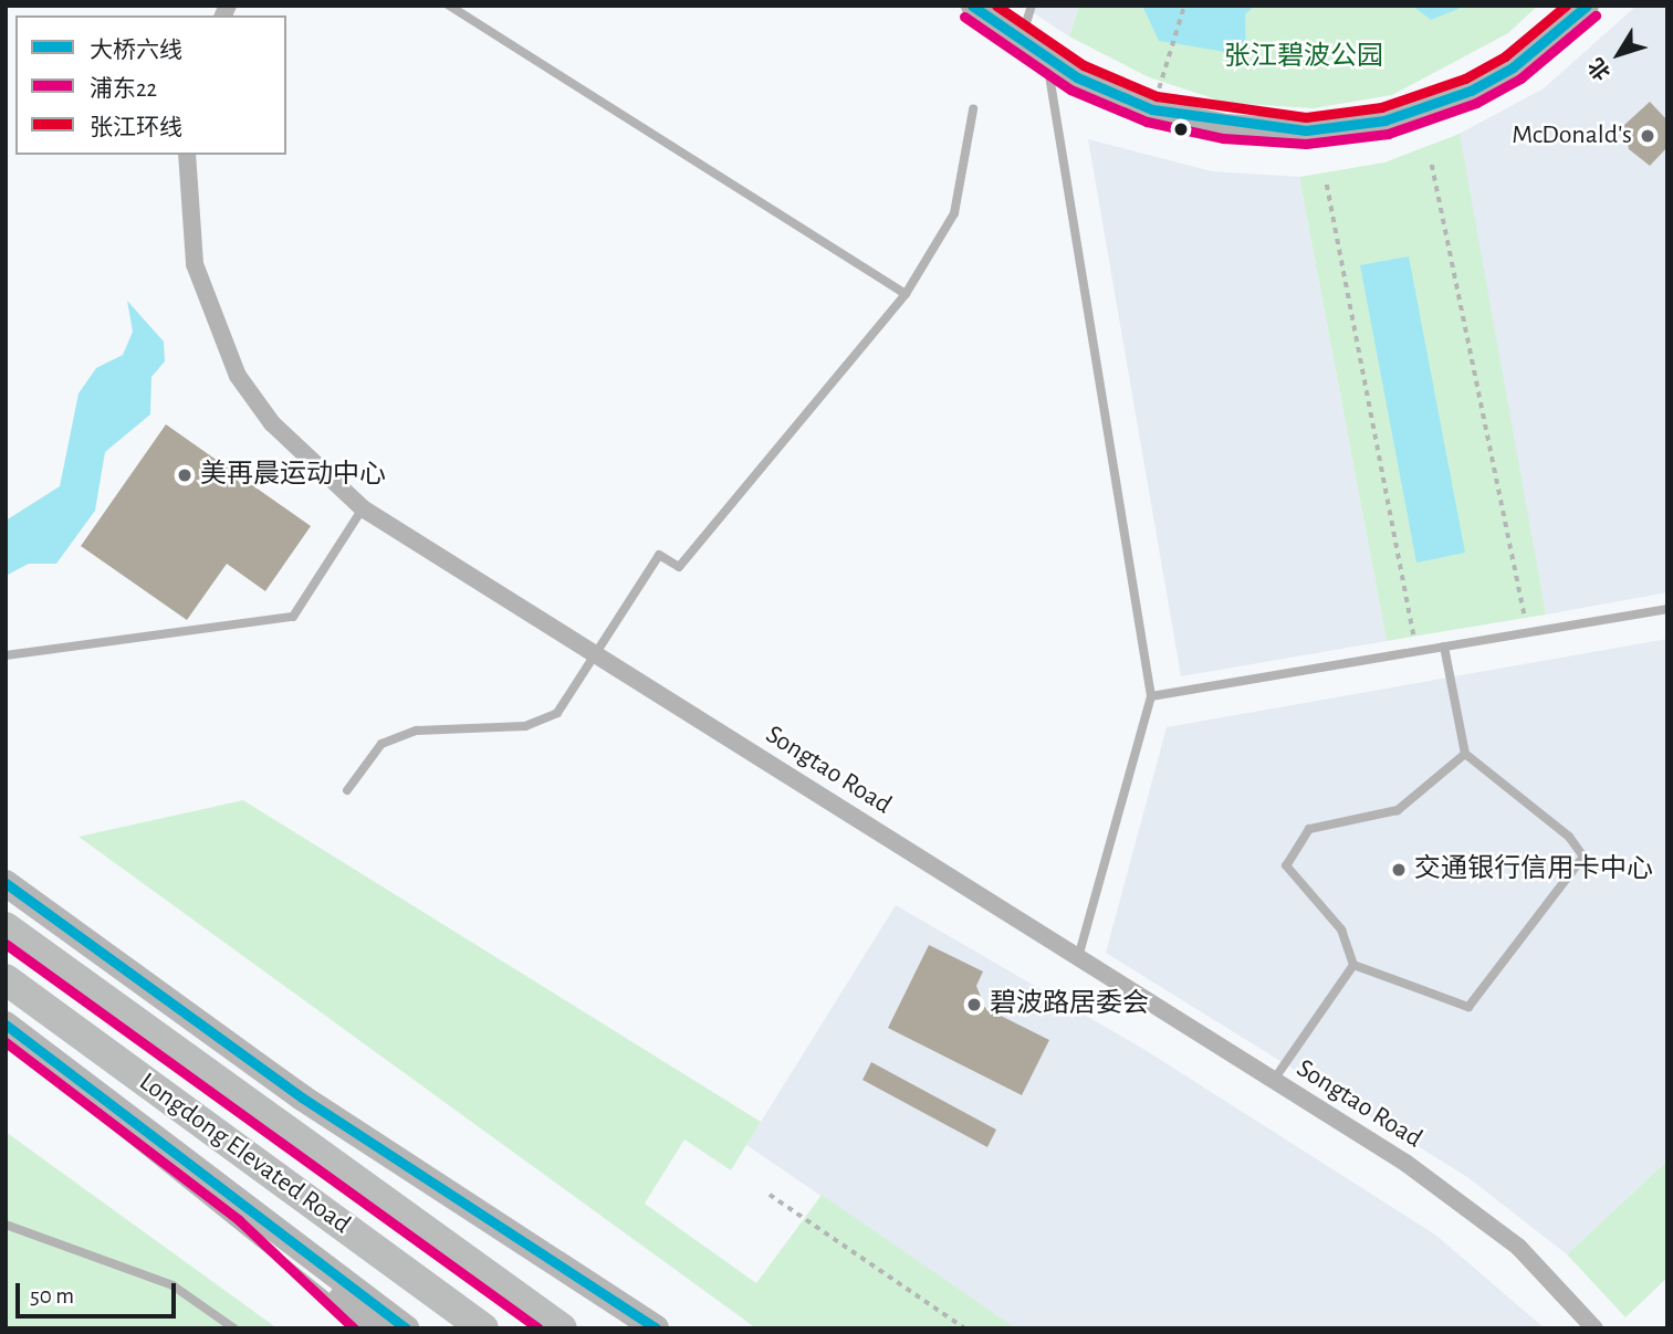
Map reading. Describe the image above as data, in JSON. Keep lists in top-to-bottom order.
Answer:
{
  "streets": {
    "highway": ["Longdong Elevated Road"],
    "street": ["Songtao Road"]
  },
  "parks": ["张江碧波公园"],
  "places": [
    "McDonald's",
    "美再晨运动中心",
    "交通银行信用卡中心",
    "碧波路居委会"
  ],
  "lines": ["transit line 大桥六线", "transit line 张江环线", "transit line 浦东22"],
  "legend": ["大桥六线", "浦东22", "张江环线"],
  "scale_bar": "50 m",
  "north": "bottom left"
}
